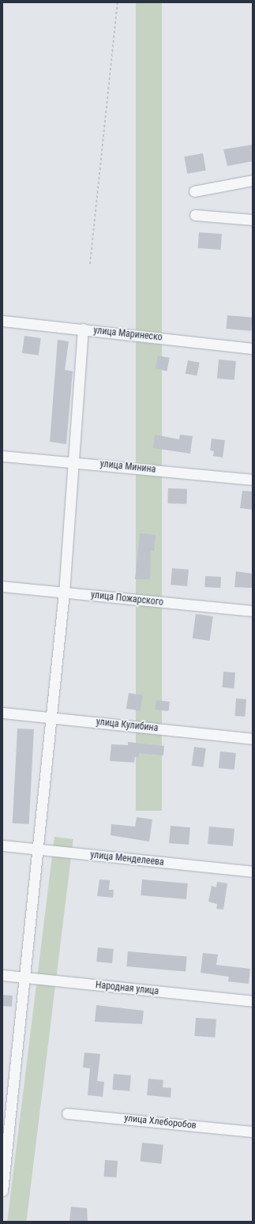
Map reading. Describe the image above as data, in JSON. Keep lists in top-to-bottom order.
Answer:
{
  "streets": {
    "street": [
      "улица Маринеско",
      "улица Минина",
      "улица Пожарского",
      "улица Кулибина",
      "улица Менделеева",
      "Народная улица",
      "улица Хлеборобов"
    ]
  }
}
